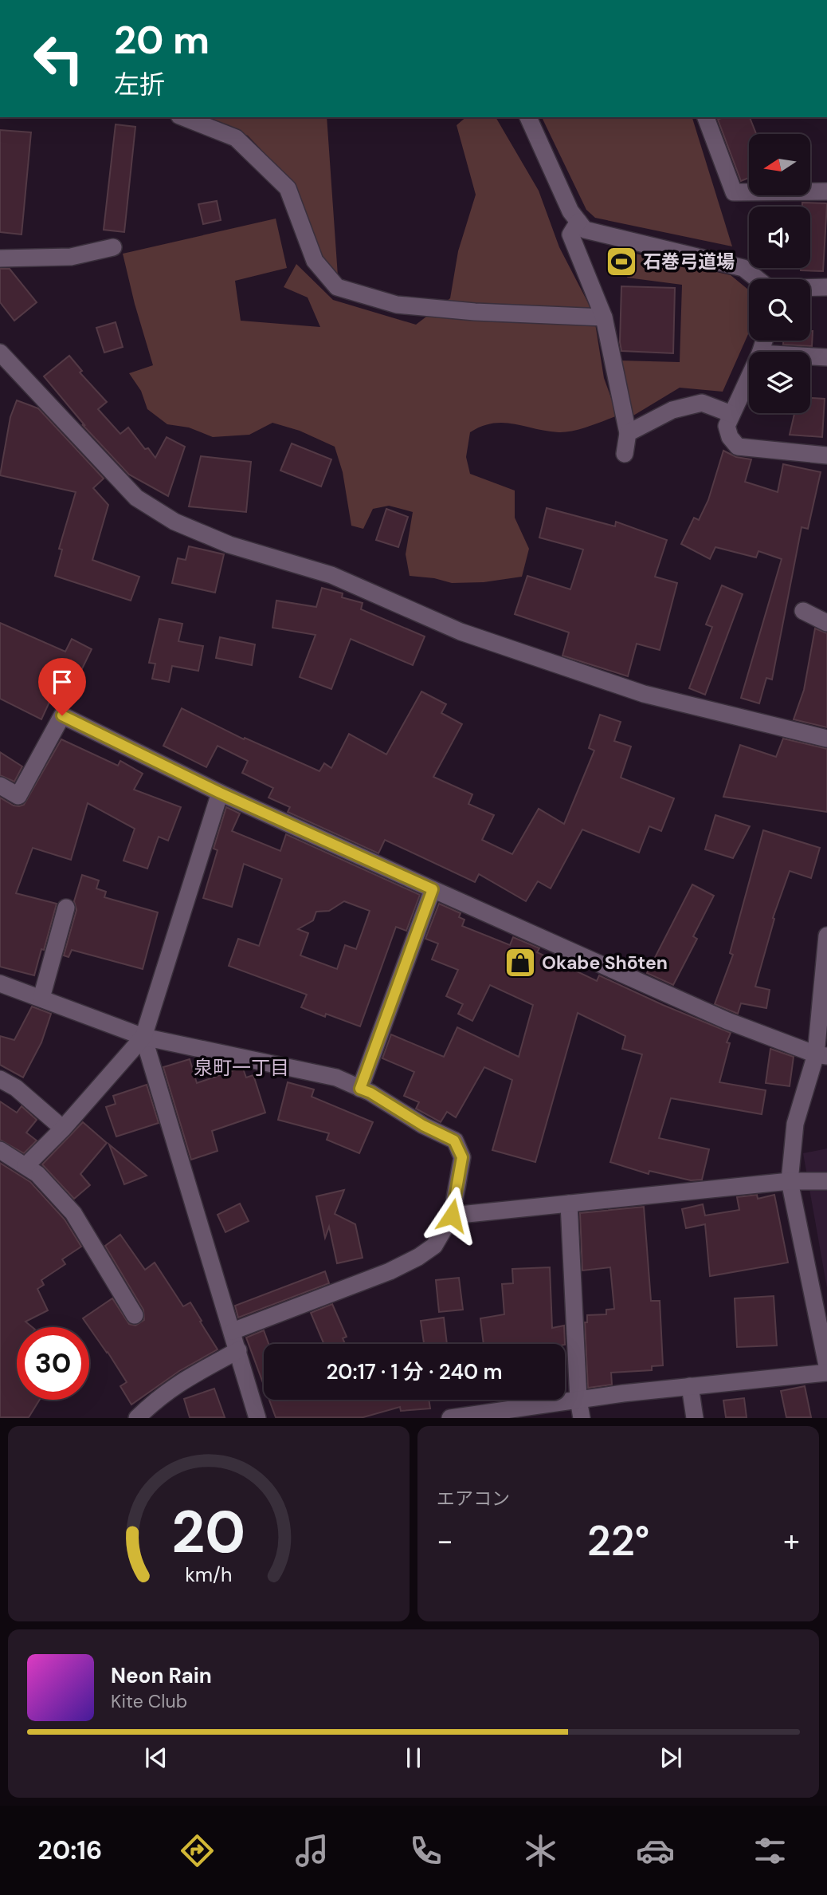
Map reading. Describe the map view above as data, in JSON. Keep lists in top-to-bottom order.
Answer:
{
  "districts": ["泉町一丁目"],
  "places": {
    "sports": ["石巻弓道場"],
    "shop": ["Okabe Shōten"]
  },
  "north": "left",
  "page": {
    "turn": ["20 m", "左折"],
    "limit": "30",
    "trip": "20:17 · 1 分 · 240 m",
    "tile": "エアコン",
    "heat": ["−", "22°", "+"],
    "song": ["Neon Rain", "Kite Club"],
    "tabs": "20:16",
    "gauge": ["20", "km/h"]
  }
}
